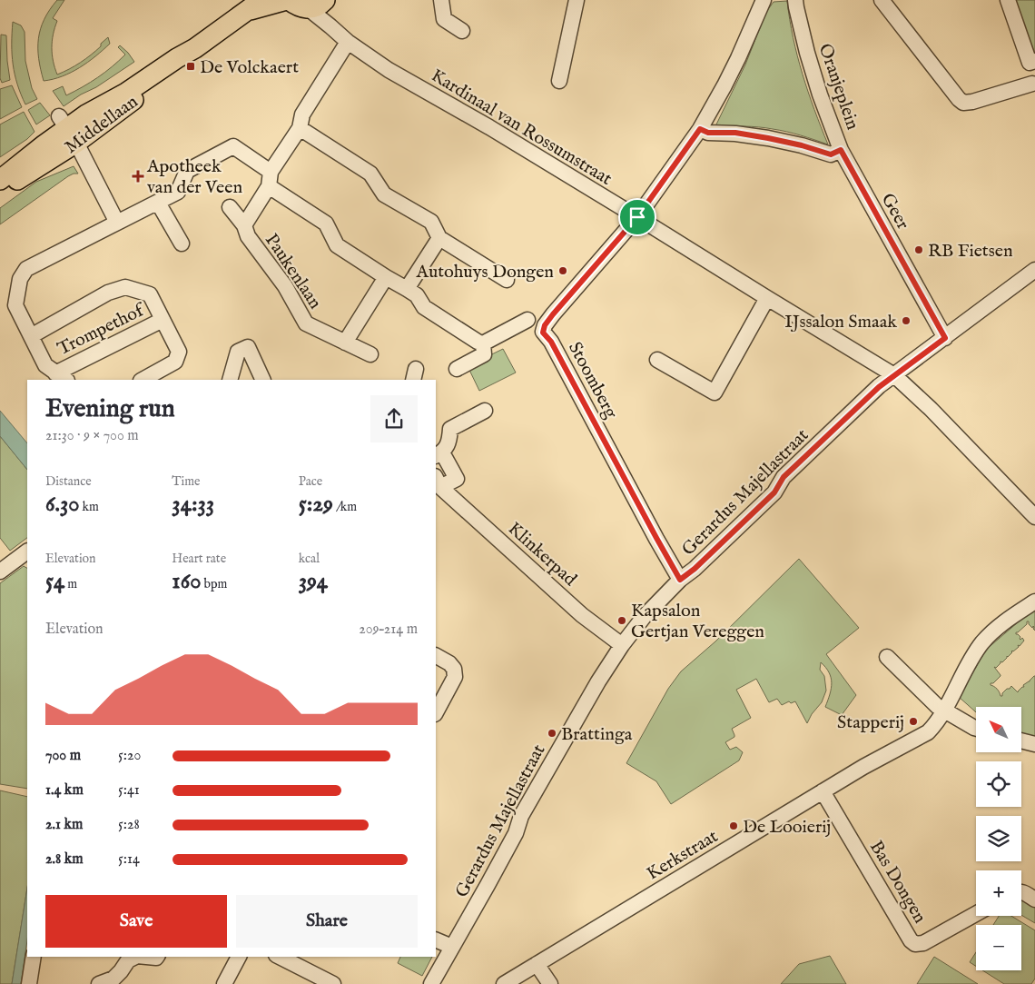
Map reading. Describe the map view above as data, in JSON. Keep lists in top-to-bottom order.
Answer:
{
  "streets": {
    "main road": ["Middellaan"],
    "street": [
      "Oranjeplein",
      "Kardinaal van Rossumstraat",
      "Geer",
      "Paukenlaan",
      "Trompethof",
      "Stoomberg",
      "Gerardus Majellastraat",
      "Klinkerpad",
      "Kerkstraat",
      "Bas Dongen"
    ]
  },
  "crossings": [
    ["Oranjeplein", "Geer"],
    ["Kardinaal van Rossumstraat", "Paukenlaan"],
    ["Kardinaal van Rossumstraat", "Stoomberg"],
    ["Kardinaal van Rossumstraat", "Gerardus Majellastraat"],
    ["Geer", "Gerardus Majellastraat"],
    ["Stoomberg", "Gerardus Majellastraat"],
    ["Gerardus Majellastraat", "Klinkerpad"],
    ["Kerkstraat", "Bas Dongen"]
  ],
  "places": {
    "transit": ["De Volckaert"],
    "health": ["Apotheek van der Veen"],
    "other": [
      "RB Fietsen",
      "Autohuys Dongen",
      "IJssalon Smaak",
      "Kapsalon Gertjan Vereggen",
      "Stapperij",
      "Brattinga",
      "De Looierij"
    ]
  },
  "north": "top left",
  "page": {
    "heading": ["Evening run", "21:30 · 9 × 700 m"],
    "stats": [
      ["Distance", "6.30 km"],
      ["Time", "34:33"],
      ["Pace", "5:29 /km"],
      ["Elevation", "54 m"],
      ["Heart rate", "160 bpm"],
      ["kcal", "394"]
    ],
    "chart": ["Elevation", "209–214 m"],
    "map_buttons": ["+", "−"],
    "list": [
      {
        "name": "700 m",
        "note": "5:20"
      },
      {
        "name": "1.4 km",
        "note": "5:41"
      },
      {
        "name": "2.1 km",
        "note": "5:28"
      },
      {
        "name": "2.8 km",
        "note": "5:14"
      }
    ],
    "buttons": ["Save", "Share"]
  }
}
